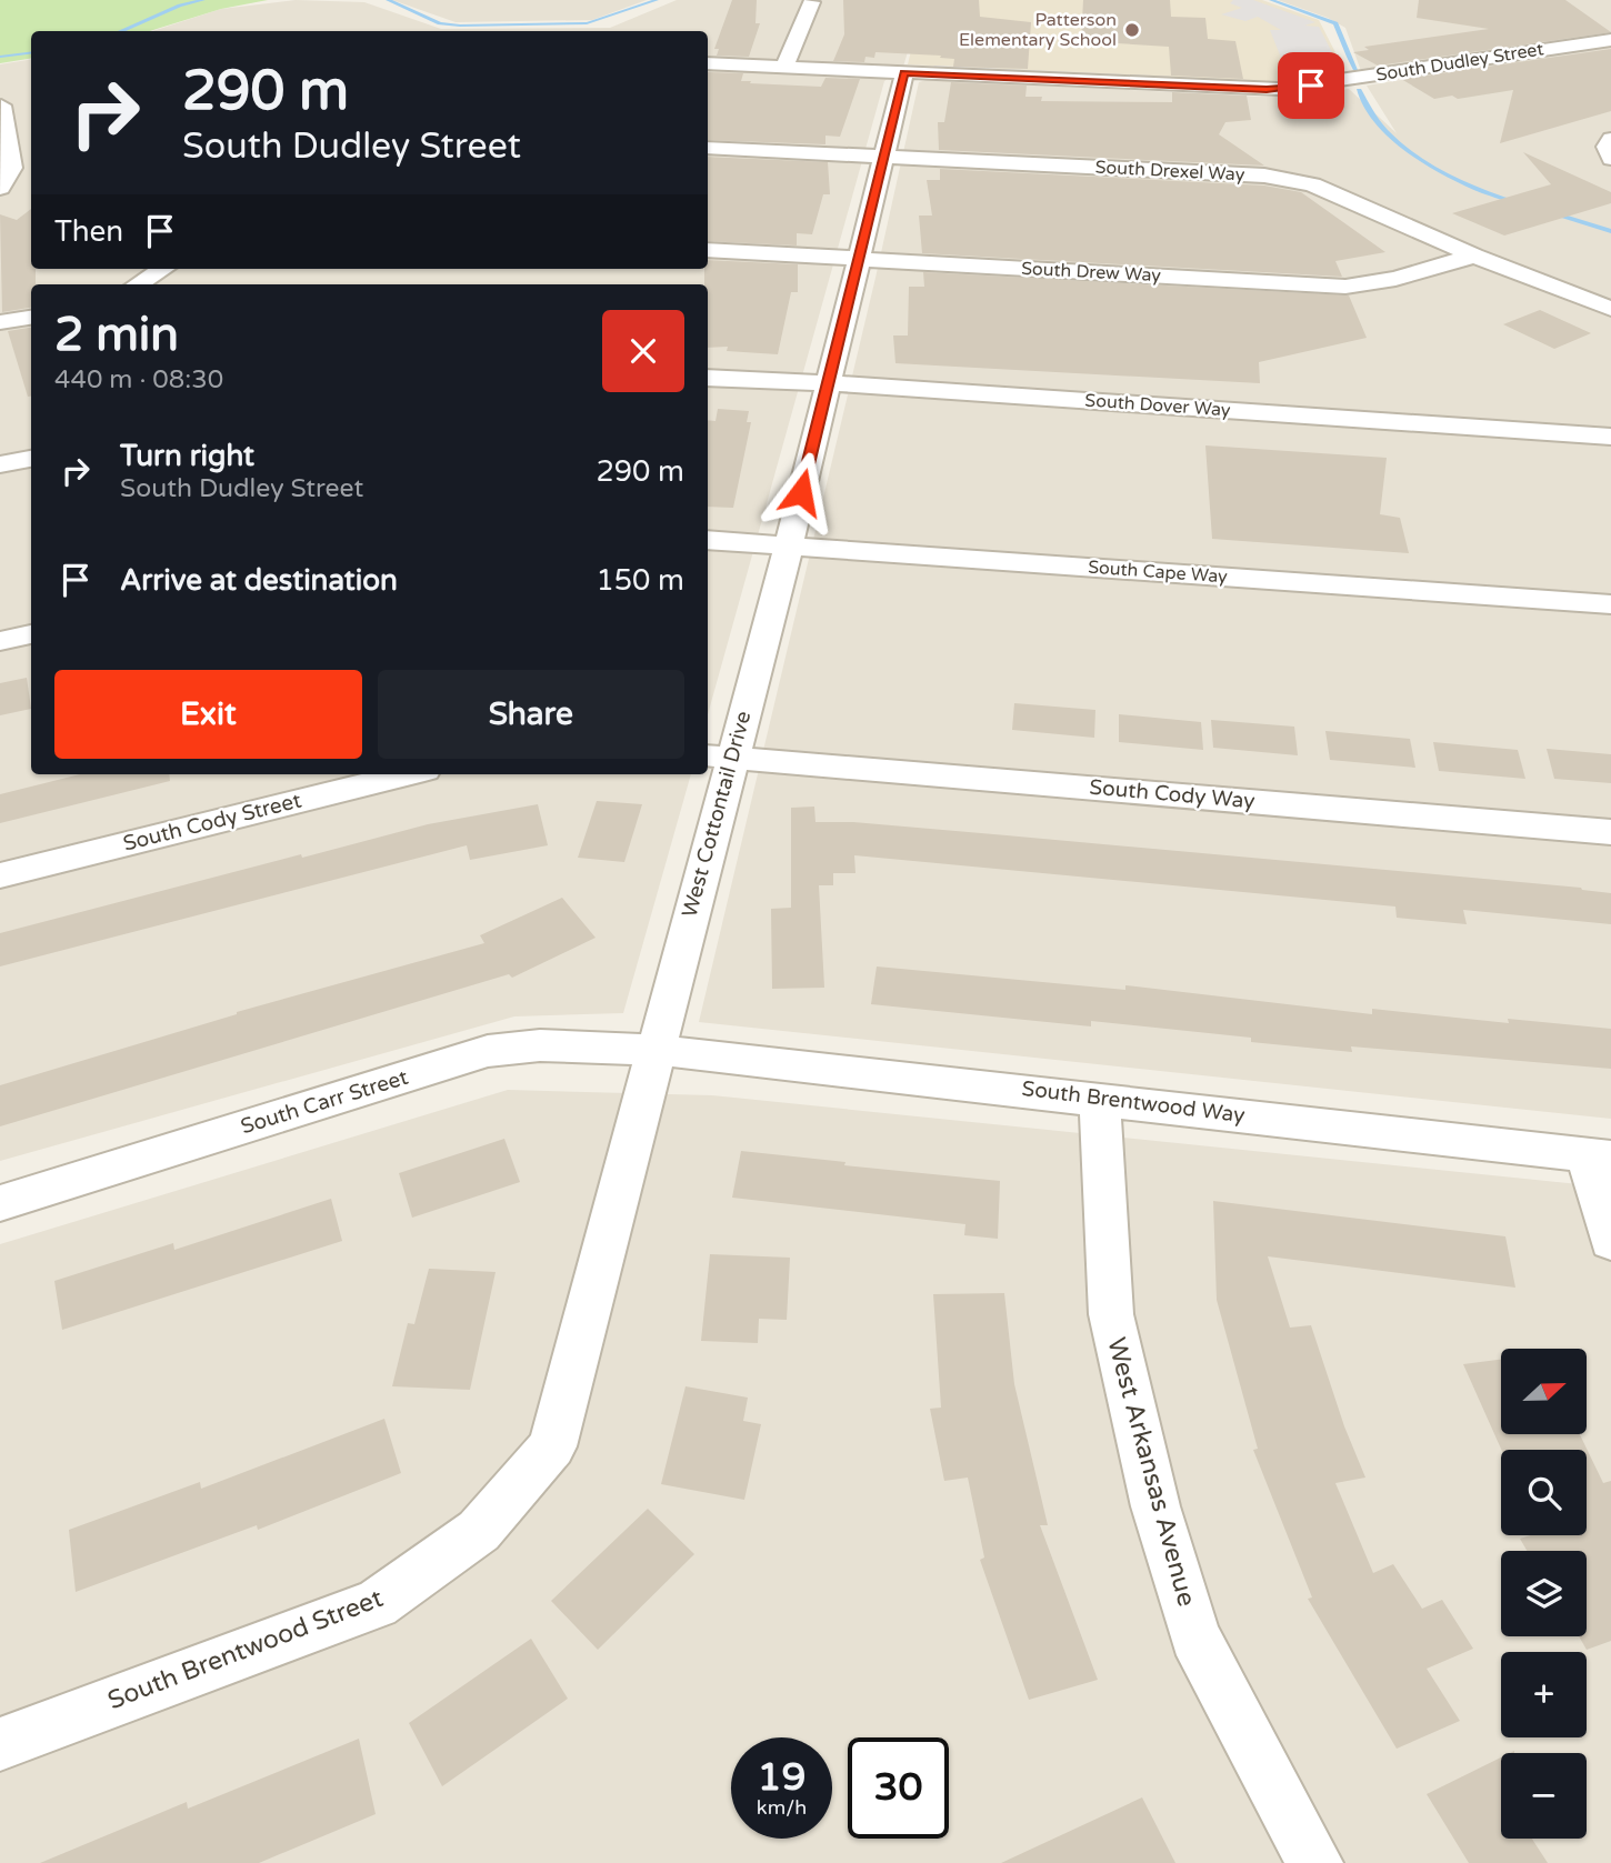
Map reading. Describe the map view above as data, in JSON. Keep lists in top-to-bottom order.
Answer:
{
  "streets": {
    "street": [
      "South Dudley Street",
      "South Drexel Way",
      "South Drew Way",
      "South Dover Way",
      "South Cape Way",
      "South Cody Way",
      "West Cottontail Drive",
      "South Cody Street",
      "South Carr Street",
      "South Brentwood Way",
      "West Arkansas Avenue",
      "South Brentwood Street"
    ]
  },
  "crossings": [
    ["South Dudley Street", "West Cottontail Drive"],
    ["South Drexel Way", "South Drew Way"],
    ["South Drexel Way", "West Cottontail Drive"],
    ["South Drew Way", "West Cottontail Drive"],
    ["South Dover Way", "West Cottontail Drive"],
    ["South Cape Way", "West Cottontail Drive"],
    ["South Cody Way", "West Cottontail Drive"],
    ["West Cottontail Drive", "South Carr Street"],
    ["West Cottontail Drive", "South Brentwood Way"],
    ["West Cottontail Drive", "South Brentwood Street"],
    ["South Carr Street", "South Brentwood Way"],
    ["South Brentwood Way", "West Arkansas Avenue"]
  ],
  "places": ["Patterson Elementary School"],
  "north": "right",
  "page": {
    "turn": ["290 m", "South Dudley Street"],
    "then": "Then",
    "heading": ["2 min", "440 m · 08:30"],
    "list": [
      {
        "name": "Turn right",
        "note": "South Dudley Street",
        "value": "290 m"
      },
      {
        "name": "Arrive at destination",
        "value": "150 m"
      }
    ],
    "buttons": ["Exit", "Share"],
    "map_buttons": ["+", "−"],
    "speed": "19 km/h",
    "limit": "30"
  }
}
